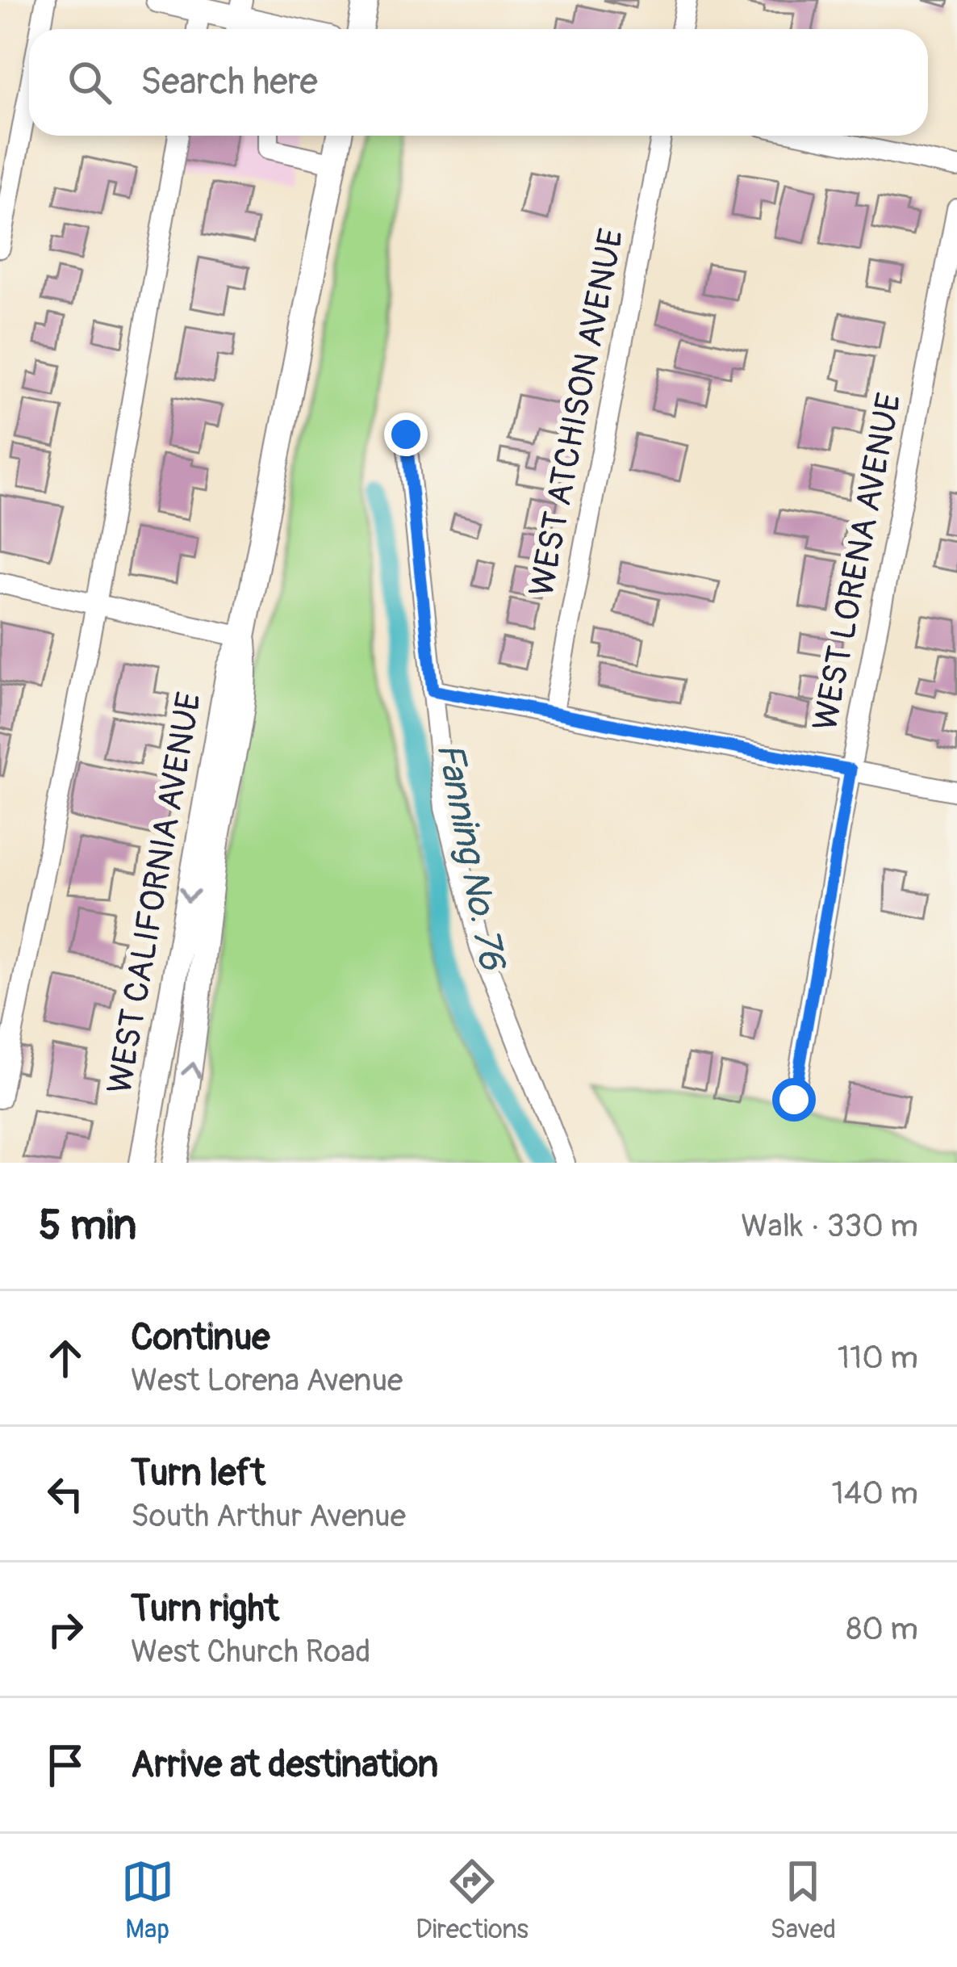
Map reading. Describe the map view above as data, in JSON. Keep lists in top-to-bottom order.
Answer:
{
  "streets": {
    "main road": ["WEST CALIFORNIA AVENUE"],
    "street": ["WEST ATCHISON AVENUE", "WEST LORENA AVENUE"]
  },
  "water": ["Fanning No. 76"],
  "page": {
    "search": "Search here",
    "heading": ["5 min", "Walk · 330 m"],
    "list": [
      ["Continue", "West Lorena Avenue", "110 m"],
      ["Turn left", "South Arthur Avenue", "140 m"],
      ["Turn right", "West Church Road", "80 m"],
      "Arrive at destination"
    ],
    "nav": ["Map", "Directions", "Saved"]
  }
}
